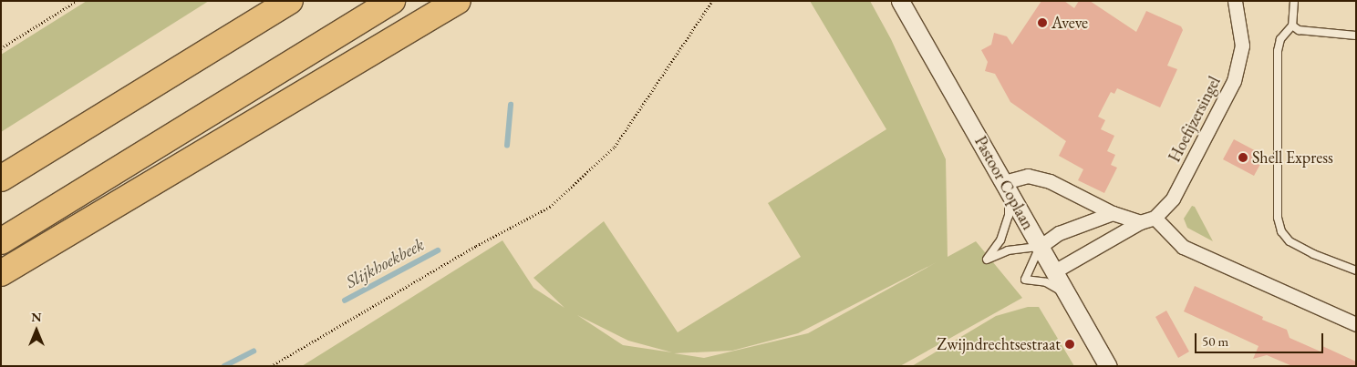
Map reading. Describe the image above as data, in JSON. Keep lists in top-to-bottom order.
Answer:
{
  "streets": {
    "street": ["Hoefijzersingel", "Pastoor Coplaan"]
  },
  "water": ["Slijkhoekbeek"],
  "places": ["Aveve", "Shell Express", "Zwijndrechtsestraat"],
  "scale_bar": "50 m",
  "north": "top"
}
